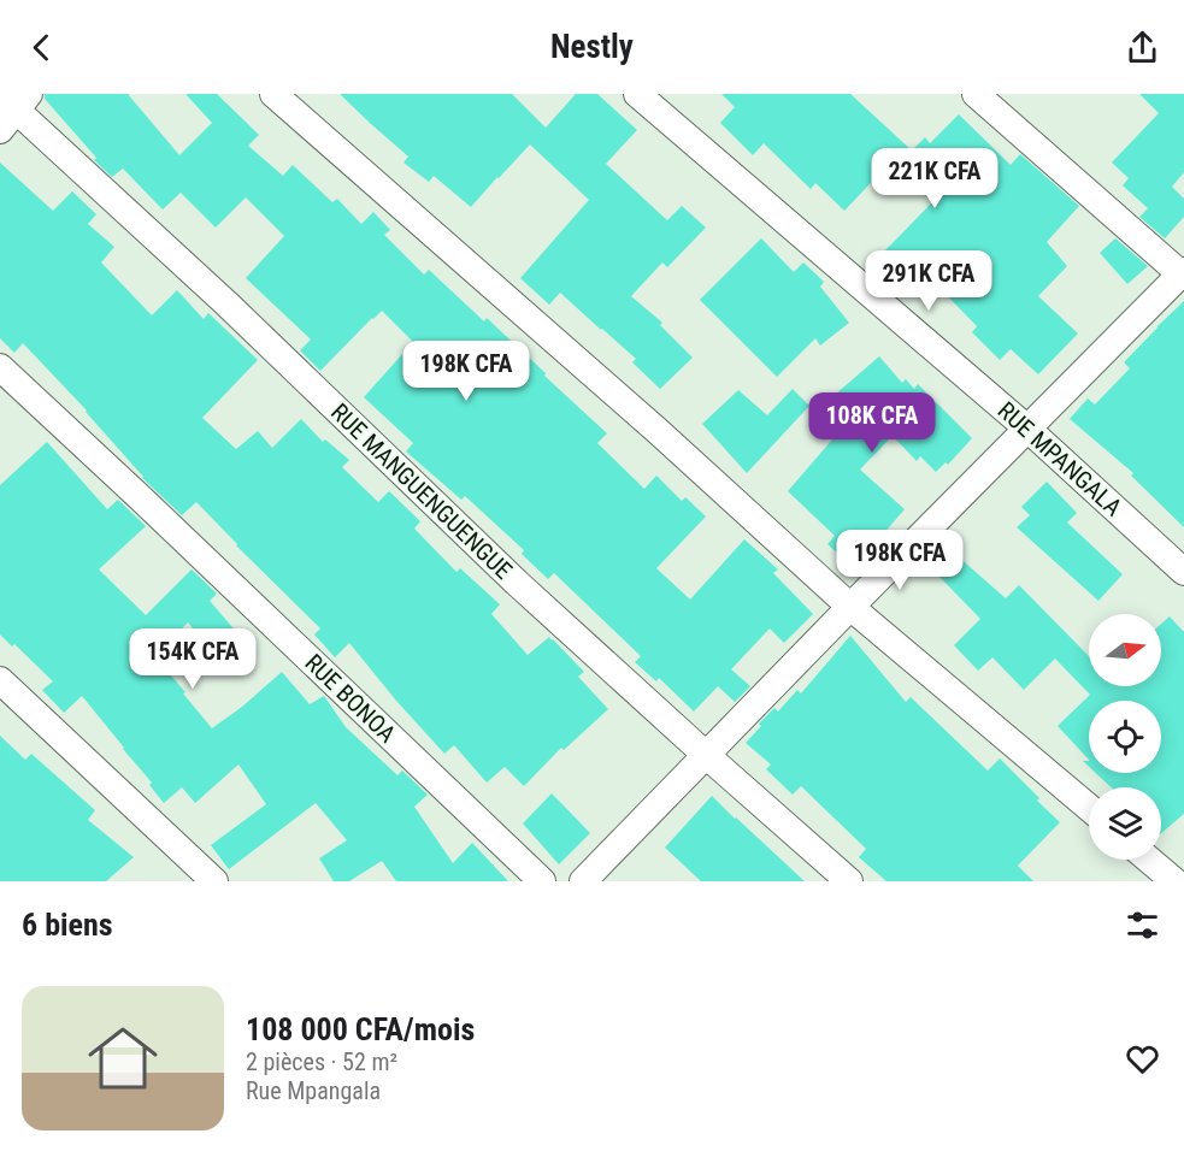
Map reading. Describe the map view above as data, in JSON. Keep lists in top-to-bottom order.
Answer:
{
  "streets": {
    "street": ["RUE MPANGALA", "RUE MANGUENGUENGUE", "RUE BONOA"]
  },
  "north": "right",
  "page": {
    "header": "Nestly",
    "price": [
      "221K CFA",
      "291K CFA",
      "198K CFA",
      "108K CFA",
      "198K CFA",
      "154K CFA"
    ],
    "heading": "6 biens",
    "list": [
      {
        "name": "108 000 CFA/mois",
        "note": "2 pièces · 52 m² · Rue Mpangala"
      }
    ]
  }
}
